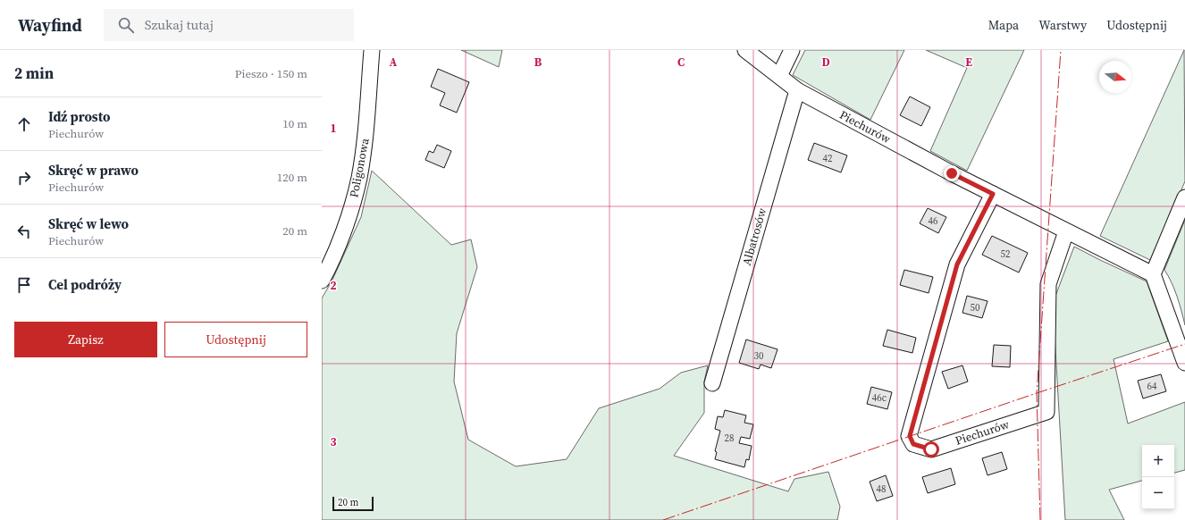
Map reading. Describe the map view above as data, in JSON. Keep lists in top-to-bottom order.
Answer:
{
  "streets": {
    "street": ["Piechurów", "Poligonowa", "Albatrosów"]
  },
  "crossings": [
    ["Piechurów", "Albatrosów"]
  ],
  "house_numbers": [
    "42",
    "46",
    "52",
    "50",
    "30",
    "64",
    "46c",
    "28",
    "48"
  ],
  "scale_bar": "20 m",
  "north": "right",
  "page": {
    "header": "Wayfind",
    "search": "Szukaj tutaj",
    "nav": ["Mapa", "Warstwy", "Udostępnij"],
    "heading": ["2 min", "Pieszo · 150 m"],
    "list": [
      ["Idź prosto", "Piechurów", "10 m"],
      ["Skręć w prawo", "Piechurów", "120 m"],
      ["Skręć w lewo", "Piechurów", "20 m"],
      "Cel podróży"
    ],
    "buttons": ["Zapisz", "Udostępnij"],
    "map_buttons": ["+", "−"],
    "scale": "20 m"
  },
  "grid": {
    "columns": [
      "A",
      "B",
      "C",
      "D",
      "E"
    ],
    "rows": ["1", "2", "3"]
  }
}
